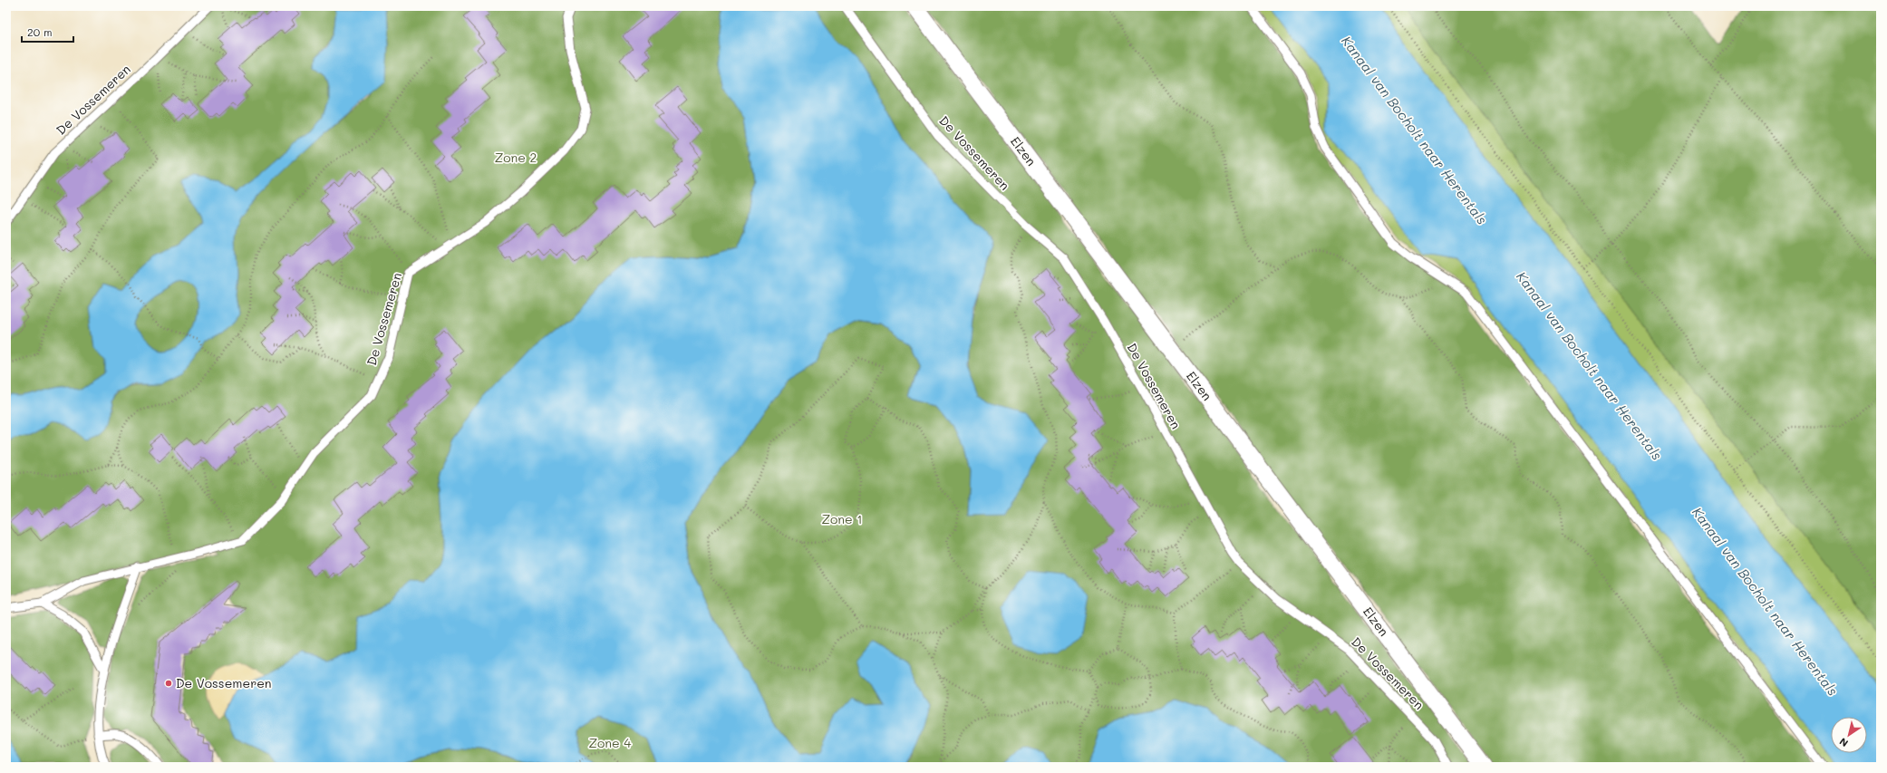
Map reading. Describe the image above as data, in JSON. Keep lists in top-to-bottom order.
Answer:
{
  "streets": {
    "street": ["Elzen"],
    "lane": ["De Vossemeren"]
  },
  "water": ["Kanaal van Bocholt naar Herentals"],
  "parks": ["Zone 2", "Zone 1", "Zone 4"],
  "places": ["De Vossemeren"],
  "scale_bar": "20 m",
  "north": "bottom left"
}
